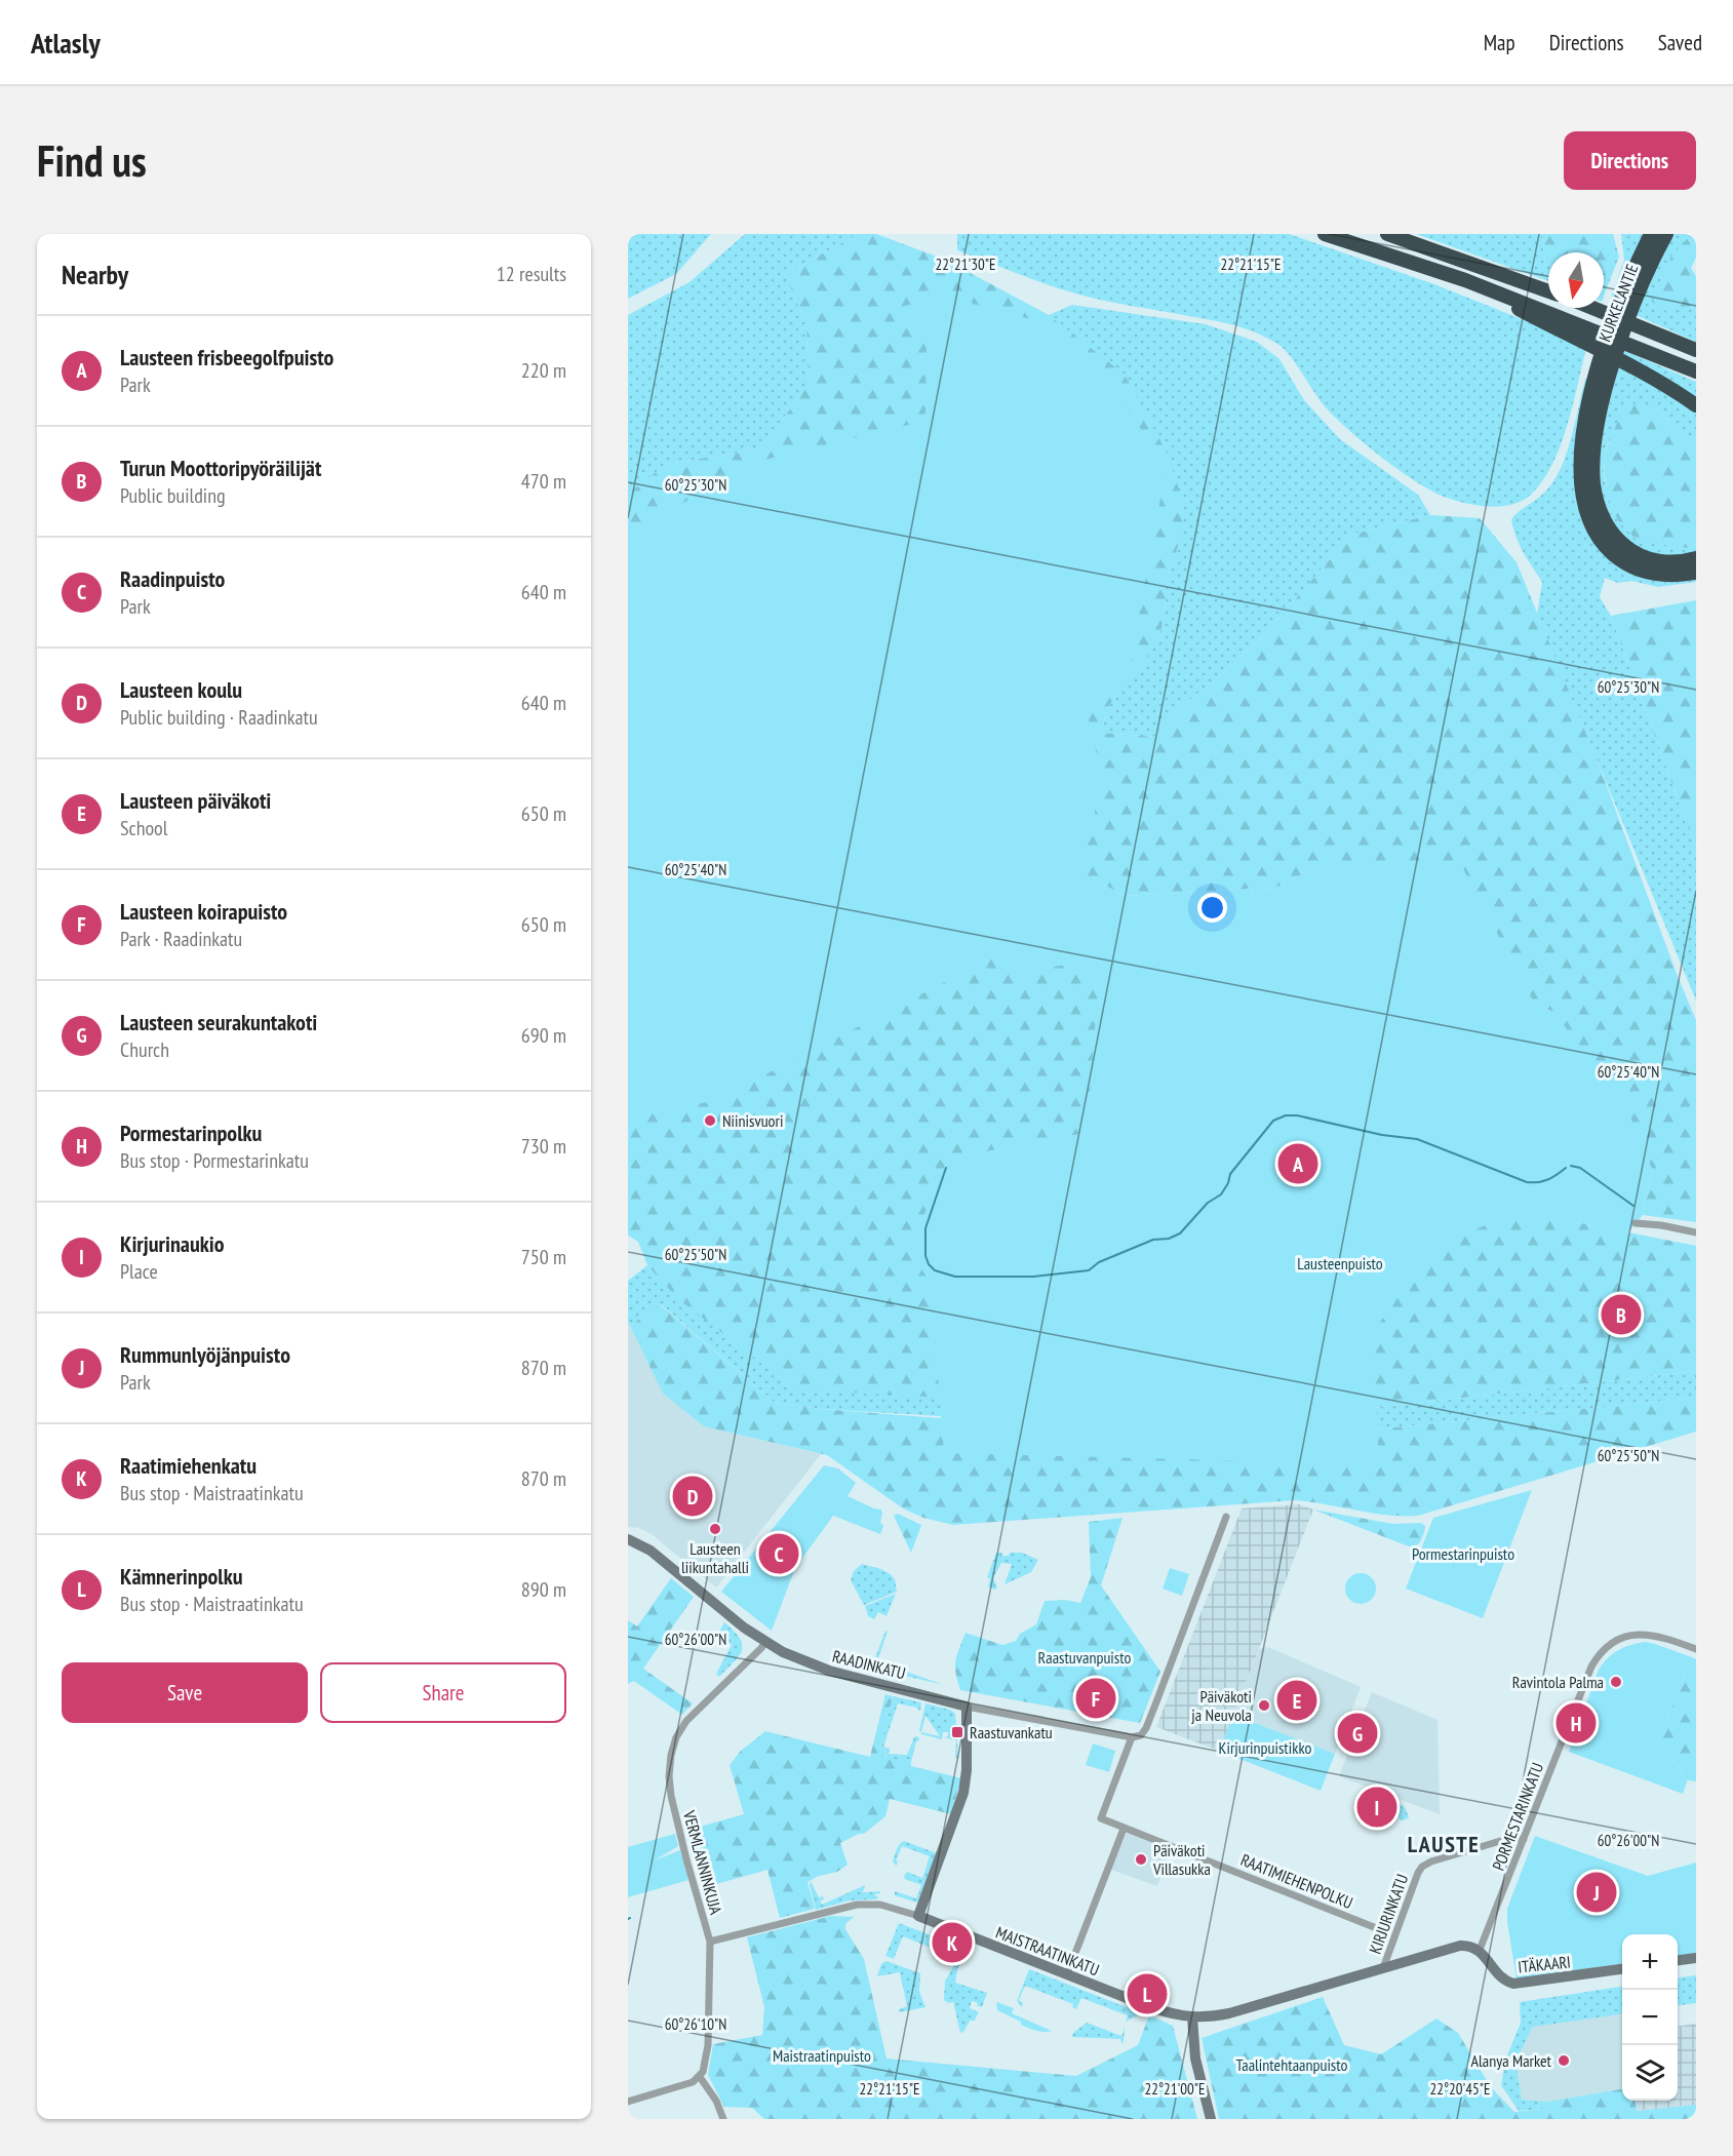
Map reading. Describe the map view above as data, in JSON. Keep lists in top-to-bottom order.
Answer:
{
  "streets": {
    "highway": ["KURKELANTIE"],
    "street": [
      "RAADINKATU",
      "PORMESTARINKATU",
      "VERMLANNINKUJA",
      "RAATIMIEHENPOLKU",
      "KIRJURINKATU",
      "MAISTRAATINKATU",
      "ITÄKAARI"
    ]
  },
  "crossings": [
    ["RAADINKATU", "VERMLANNINKUJA"],
    ["RAADINKATU", "RAATIMIEHENPOLKU"],
    ["PORMESTARINKATU", "KIRJURINKATU"],
    ["PORMESTARINKATU", "MAISTRAATINKATU"],
    ["PORMESTARINKATU", "ITÄKAARI"],
    ["VERMLANNINKUJA", "MAISTRAATINKATU"],
    ["KIRJURINKATU", "MAISTRAATINKATU"],
    ["MAISTRAATINKATU", "ITÄKAARI"]
  ],
  "districts": ["LAUSTE"],
  "parks": [
    "Lausteenpuisto",
    "Pormestarinpuisto",
    "Raastuvanpuisto",
    "Kirjurinpuistikko",
    "Maistraatinpuisto",
    "Taalintehtaanpuisto"
  ],
  "places": {
    "other": [
      "Niinisvuori",
      "Lausteen liikuntahalli",
      "Ravintola Palma",
      "Päiväkoti ja Neuvola",
      "Päiväkoti Villasukka",
      "Alanya Market"
    ],
    "transit": ["Raastuvankatu"]
  },
  "north": "bottom",
  "page": {
    "header": "Atlasly",
    "nav": ["Map", "Directions", "Saved"],
    "buttons": [
      "Directions",
      ["Save", "Share"]
    ],
    "title": "Find us",
    "heading": ["Nearby", "12 results"],
    "list": [
      {
        "mark": "A",
        "name": "Lausteen frisbeegolfpuisto",
        "note": "Park",
        "value": "220 m"
      },
      {
        "mark": "B",
        "name": "Turun Moottoripyöräilijät",
        "note": "Public building",
        "value": "470 m"
      },
      {
        "mark": "C",
        "name": "Raadinpuisto",
        "note": "Park",
        "value": "640 m"
      },
      {
        "mark": "D",
        "name": "Lausteen koulu",
        "note": "Public building · Raadinkatu",
        "value": "640 m"
      },
      {
        "mark": "E",
        "name": "Lausteen päiväkoti",
        "note": "School",
        "value": "650 m"
      },
      {
        "mark": "F",
        "name": "Lausteen koirapuisto",
        "note": "Park · Raadinkatu",
        "value": "650 m"
      },
      {
        "mark": "G",
        "name": "Lausteen seurakuntakoti",
        "note": "Church",
        "value": "690 m"
      },
      {
        "mark": "H",
        "name": "Pormestarinpolku",
        "note": "Bus stop · Pormestarinkatu",
        "value": "730 m"
      },
      {
        "mark": "I",
        "name": "Kirjurinaukio",
        "note": "Place",
        "value": "750 m"
      },
      {
        "mark": "J",
        "name": "Rummunlyöjänpuisto",
        "note": "Park",
        "value": "870 m"
      },
      {
        "mark": "K",
        "name": "Raatimiehenkatu",
        "note": "Bus stop · Maistraatinkatu",
        "value": "870 m"
      },
      {
        "mark": "L",
        "name": "Kämnerinpolku",
        "note": "Bus stop · Maistraatinkatu",
        "value": "890 m"
      }
    ],
    "pins": [
      "A",
      "B",
      "D",
      "C",
      "F",
      "E",
      "H",
      "G",
      "I",
      "J",
      "K",
      "L"
    ],
    "map_buttons": ["+", "−"]
  },
  "coordinates": [
    "22°21'30\"E",
    "22°21'15\"E",
    "60°25'30\"N",
    "60°25'40\"N",
    "60°25'50\"N",
    "60°26'00\"N",
    "60°26'10\"N",
    "22°21'00\"E",
    "22°20'45\"E"
  ]
}
